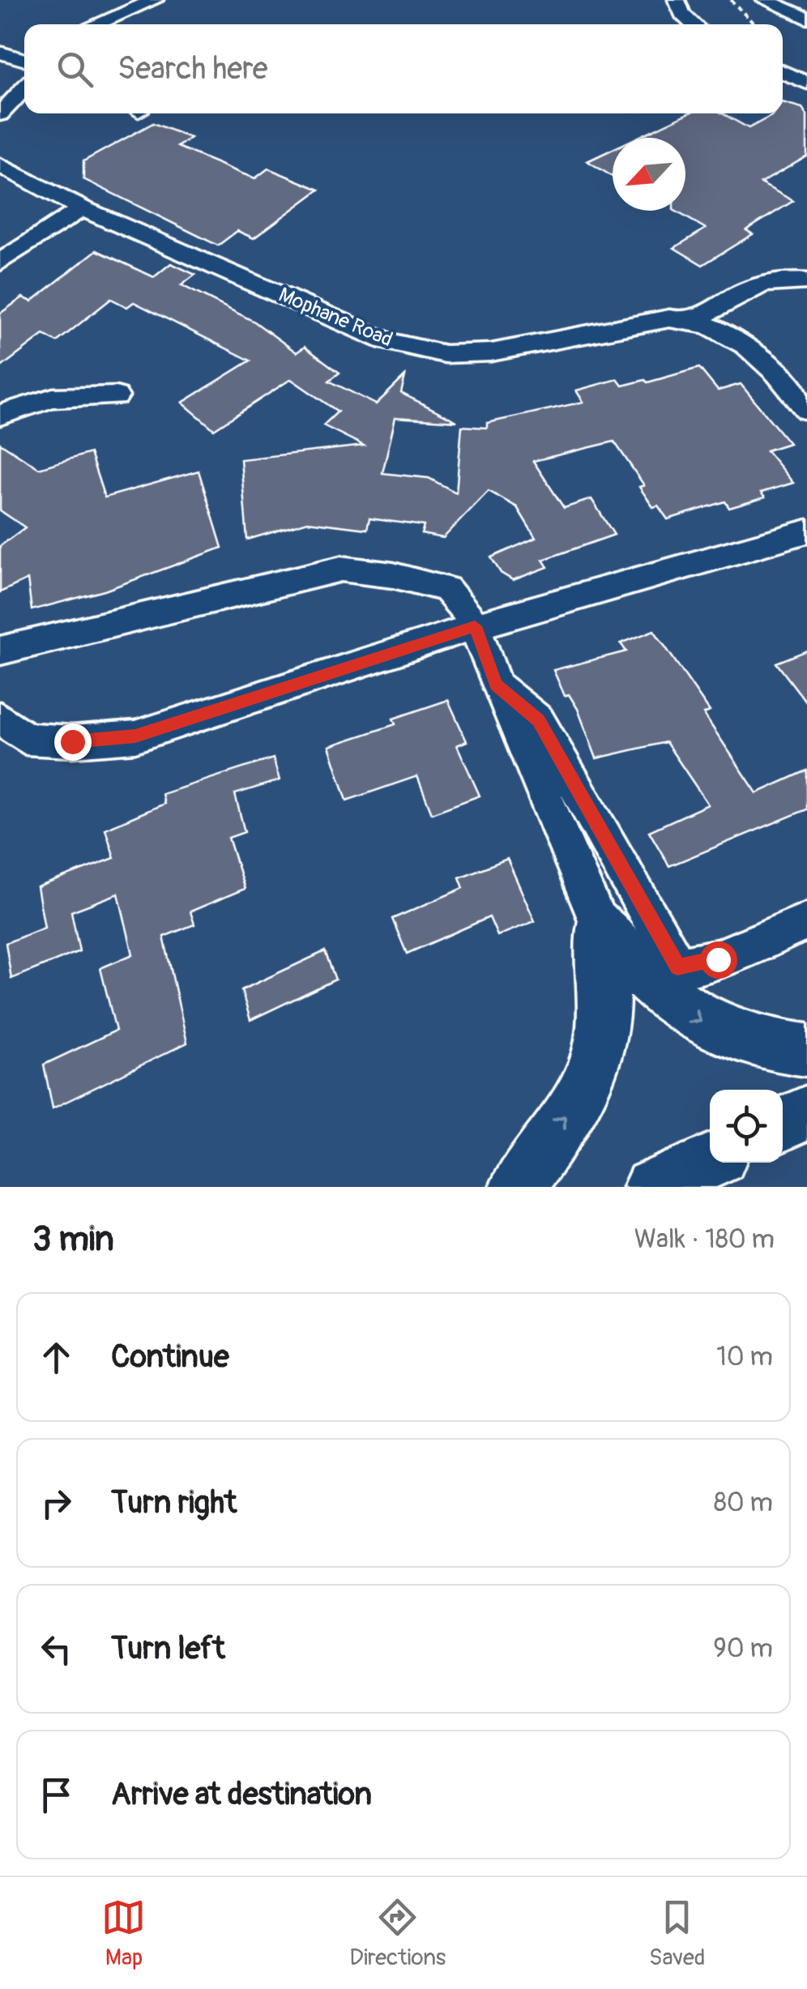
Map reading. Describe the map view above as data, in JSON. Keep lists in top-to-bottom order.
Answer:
{
  "streets": {
    "street": ["Mophane Road"]
  },
  "north": "bottom left",
  "page": {
    "search": "Search here",
    "heading": ["3 min", "Walk · 180 m"],
    "list": [
      ["Continue", "10 m"],
      ["Turn right", "80 m"],
      ["Turn left", "90 m"],
      "Arrive at destination"
    ],
    "nav": ["Map", "Directions", "Saved"]
  }
}
